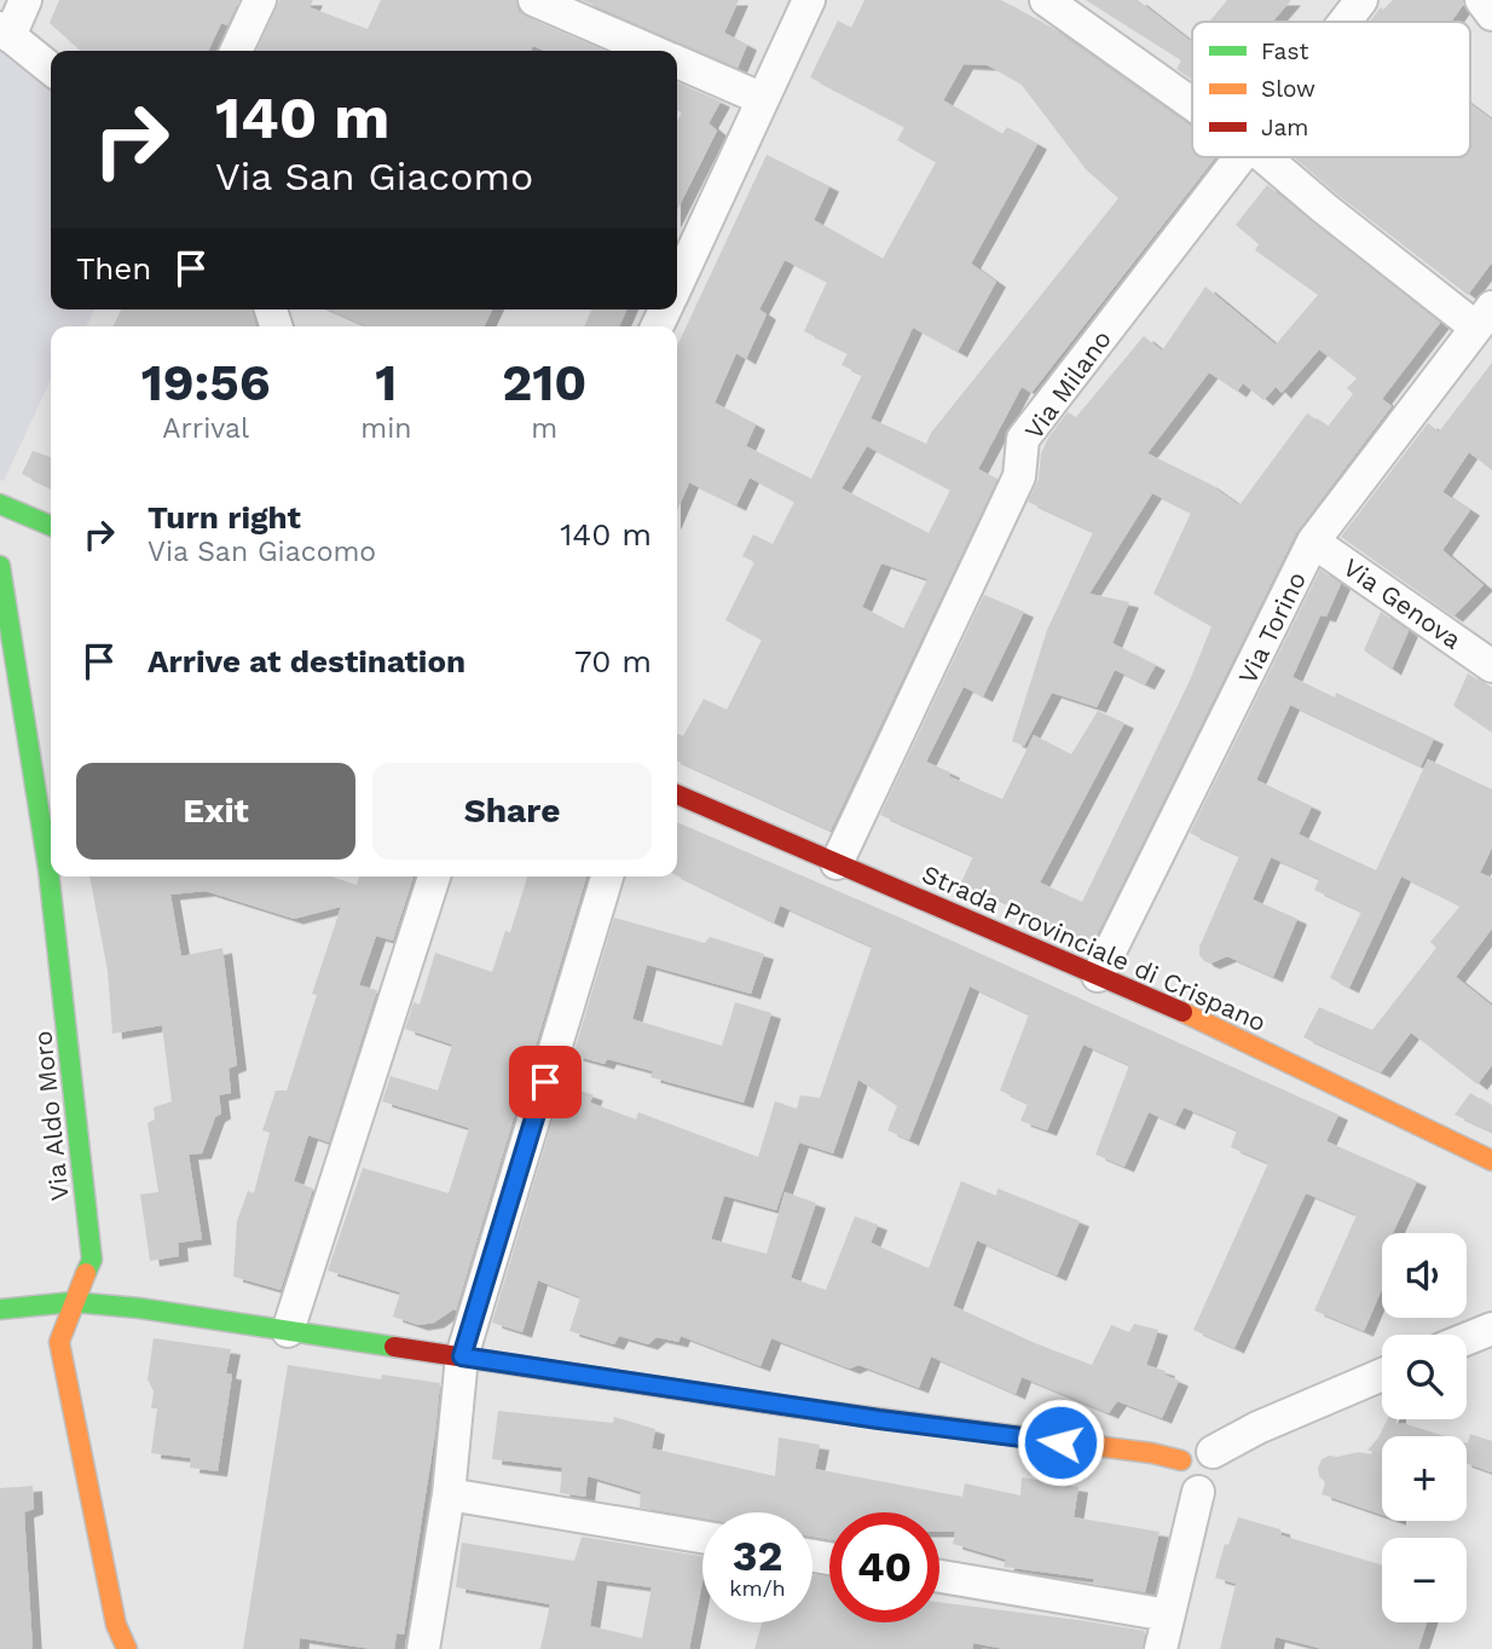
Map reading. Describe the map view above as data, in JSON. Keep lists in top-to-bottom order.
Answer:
{
  "streets": {
    "street": [
      "Via Milano",
      "Via Genova",
      "Via Torino",
      "Strada Provinciale di Crispano",
      "Via Aldo Moro"
    ]
  },
  "crossings": [
    ["Via Milano", "Strada Provinciale di Crispano"],
    ["Via Genova", "Via Torino"],
    ["Via Torino", "Strada Provinciale di Crispano"]
  ],
  "legend": ["Fast", "Slow", "Jam"],
  "page": {
    "turn": ["140 m", "Via San Giacomo"],
    "then": "Then",
    "eta": [
      "19:56",
      "Arrival",
      "1",
      "min",
      "210",
      "m"
    ],
    "list": [
      {
        "name": "Turn right",
        "note": "Via San Giacomo",
        "value": "140 m"
      },
      {
        "name": "Arrive at destination",
        "value": "70 m"
      }
    ],
    "buttons": ["Exit", "Share"],
    "map_buttons": ["+", "−"],
    "speed": "32 km/h",
    "limit": "40"
  }
}
